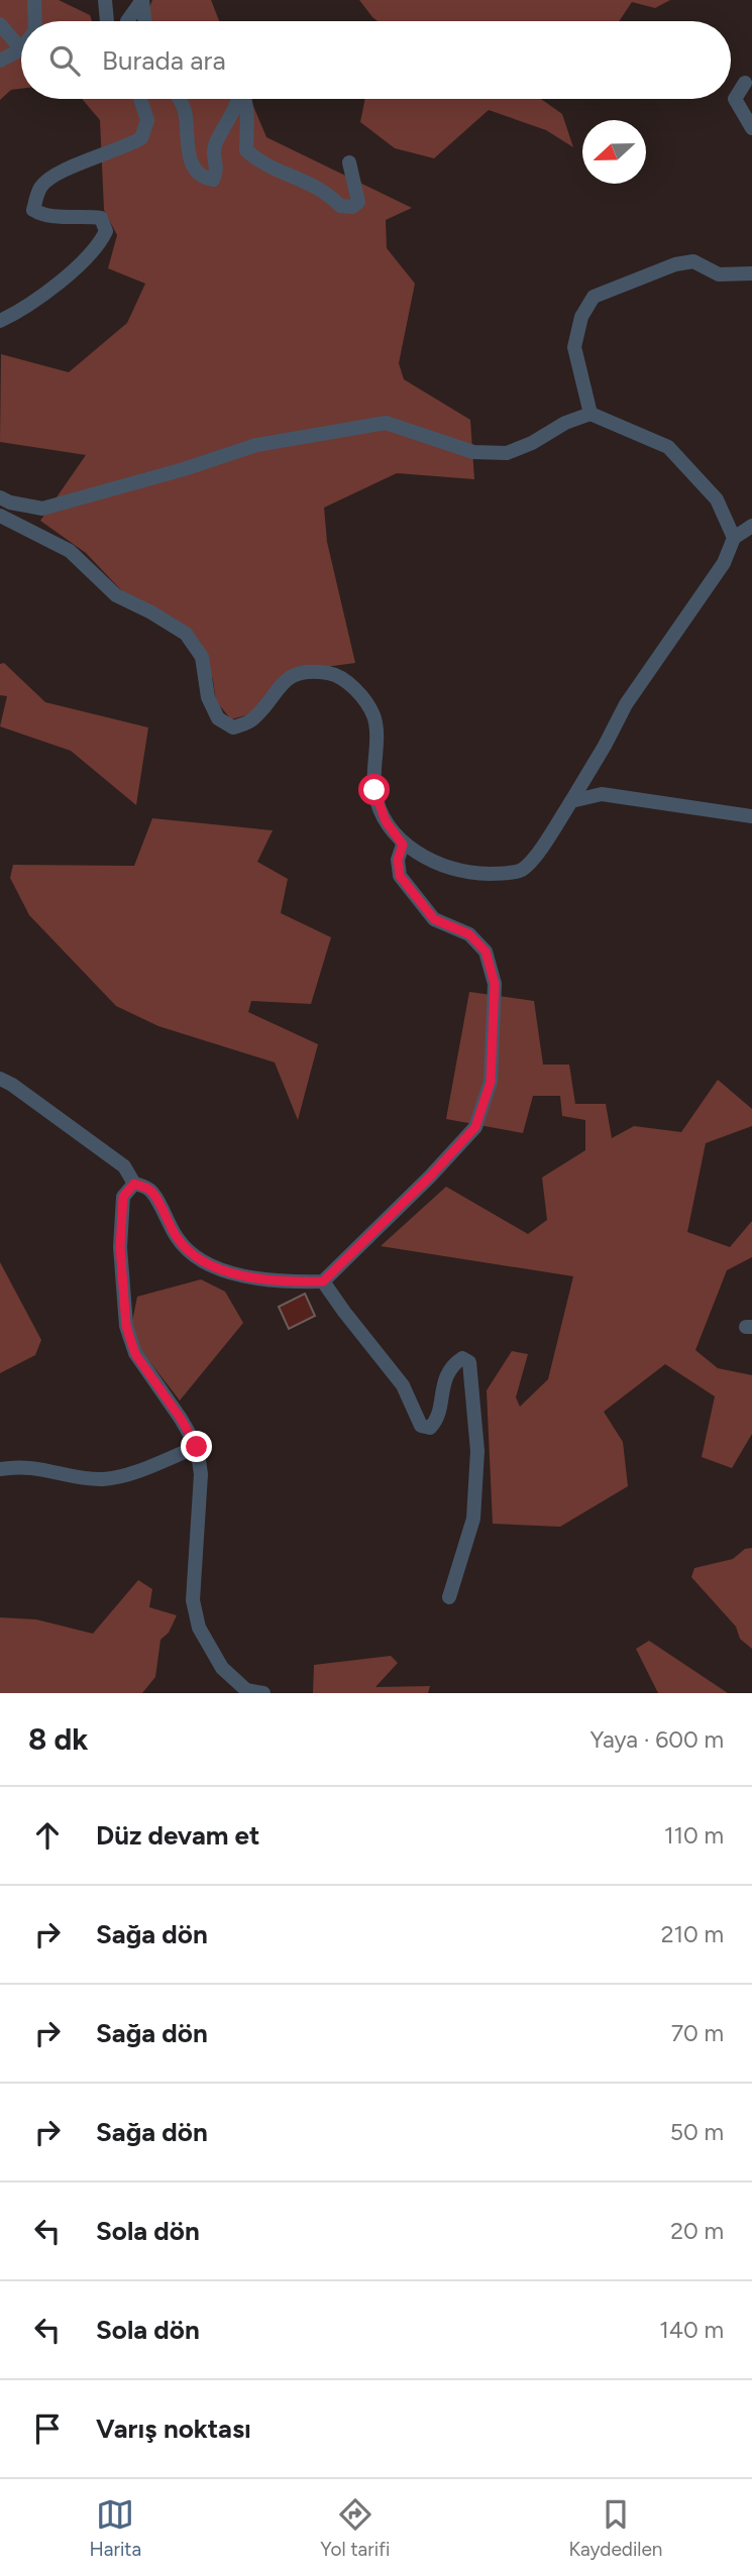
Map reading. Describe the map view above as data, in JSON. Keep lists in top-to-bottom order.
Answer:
{
  "north": "left",
  "page": {
    "search": "Burada ara",
    "heading": ["8 dk", "Yaya · 600 m"],
    "list": [
      ["Düz devam et", "110 m"],
      ["Sağa dön", "210 m"],
      ["Sağa dön", "70 m"],
      ["Sağa dön", "50 m"],
      ["Sola dön", "20 m"],
      ["Sola dön", "140 m"],
      "Varış noktası"
    ],
    "nav": ["Harita", "Yol tarifi", "Kaydedilen"]
  }
}
